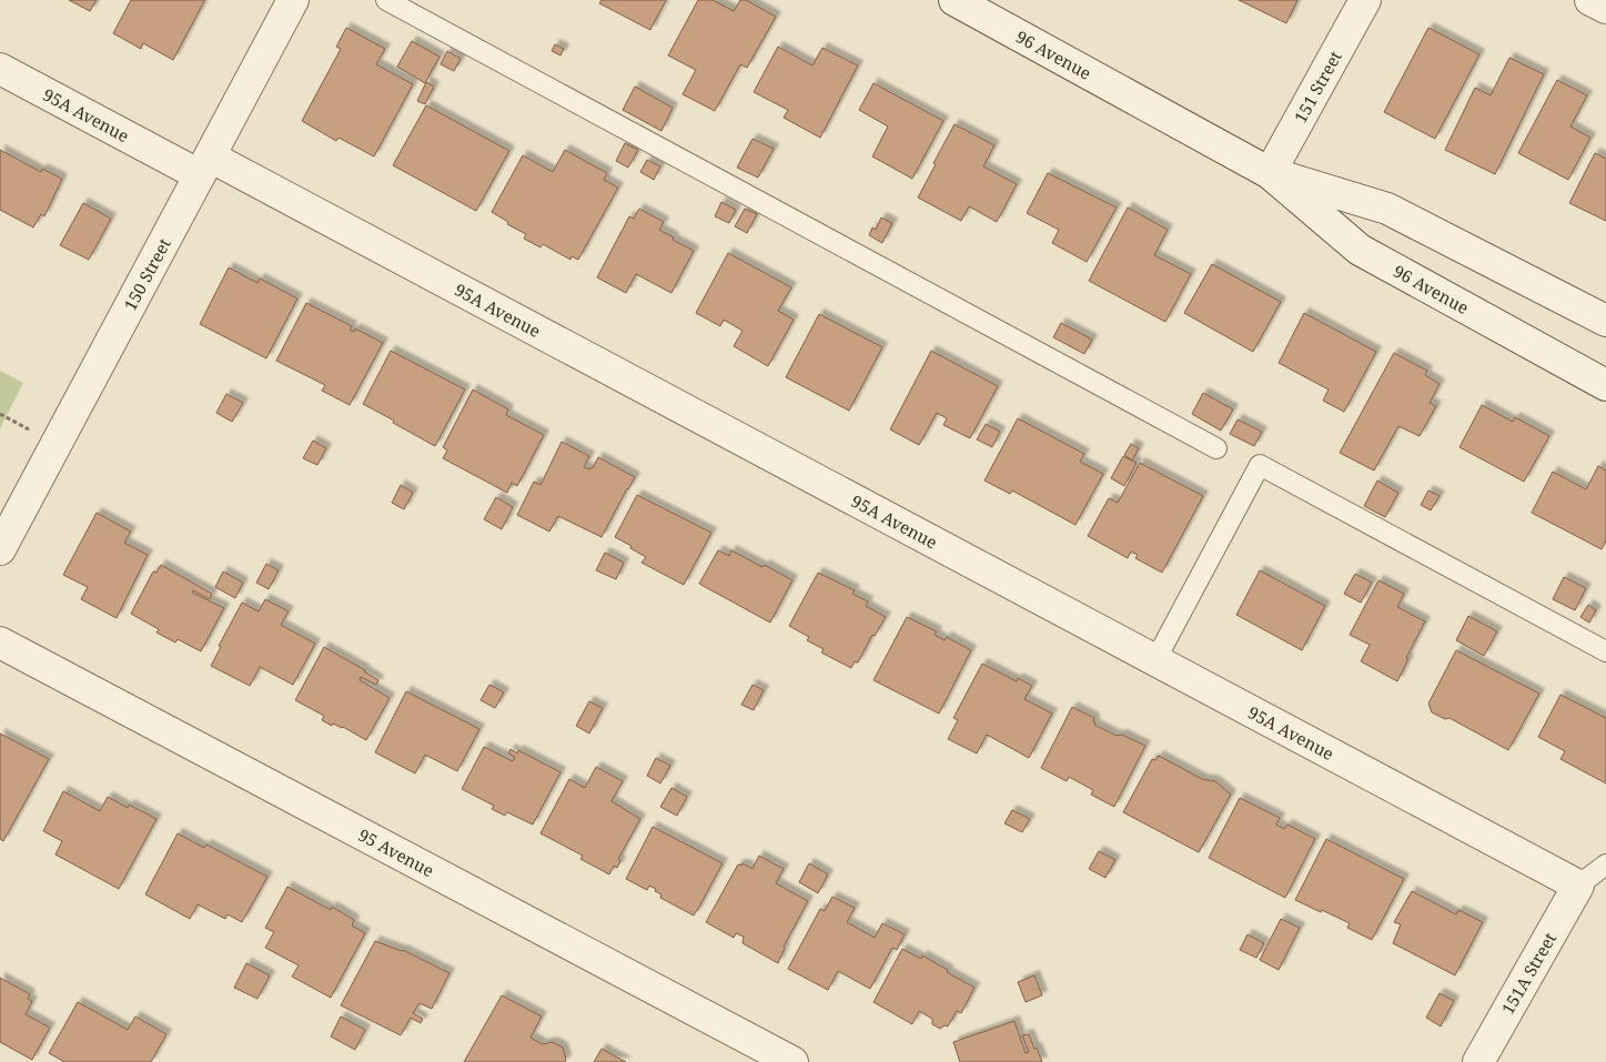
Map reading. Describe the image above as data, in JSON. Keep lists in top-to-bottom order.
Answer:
{
  "streets": {
    "street": [
      "96 Avenue",
      "151 Street",
      "95A Avenue",
      "150 Street",
      "95 Avenue",
      "151A Street"
    ]
  },
  "crossings": [
    ["96 Avenue", "151 Street"],
    ["95A Avenue", "150 Street"],
    ["95A Avenue", "151A Street"]
  ]
}
